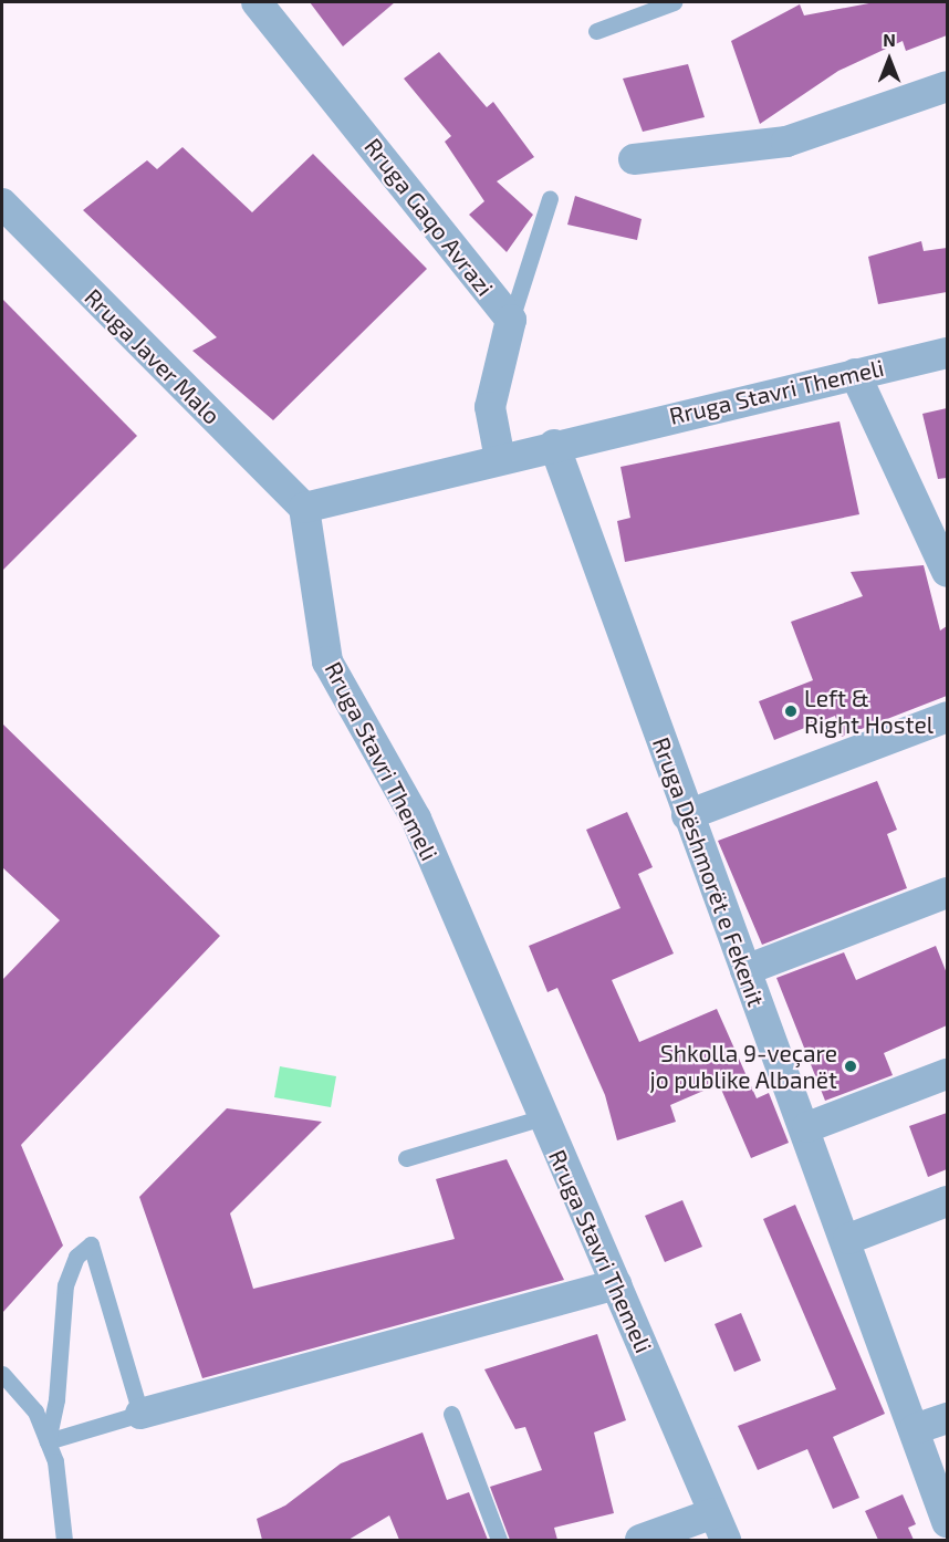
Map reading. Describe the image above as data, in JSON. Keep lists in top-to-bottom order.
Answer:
{
  "streets": {
    "street": [
      "Rruga Gaqo Avrazi",
      "Rruga Javer Malo",
      "Rruga Stavri Themeli",
      "Rruga Dëshmorët e Fekenit"
    ]
  },
  "crossings": [
    ["Rruga Javer Malo", "Rruga Stavri Themeli"],
    ["Rruga Stavri Themeli", "Rruga Dëshmorët e Fekenit"]
  ],
  "places": ["Left & Right Hostel", "Shkolla 9-veçare jo publike Albanët"],
  "north": "top"
}
